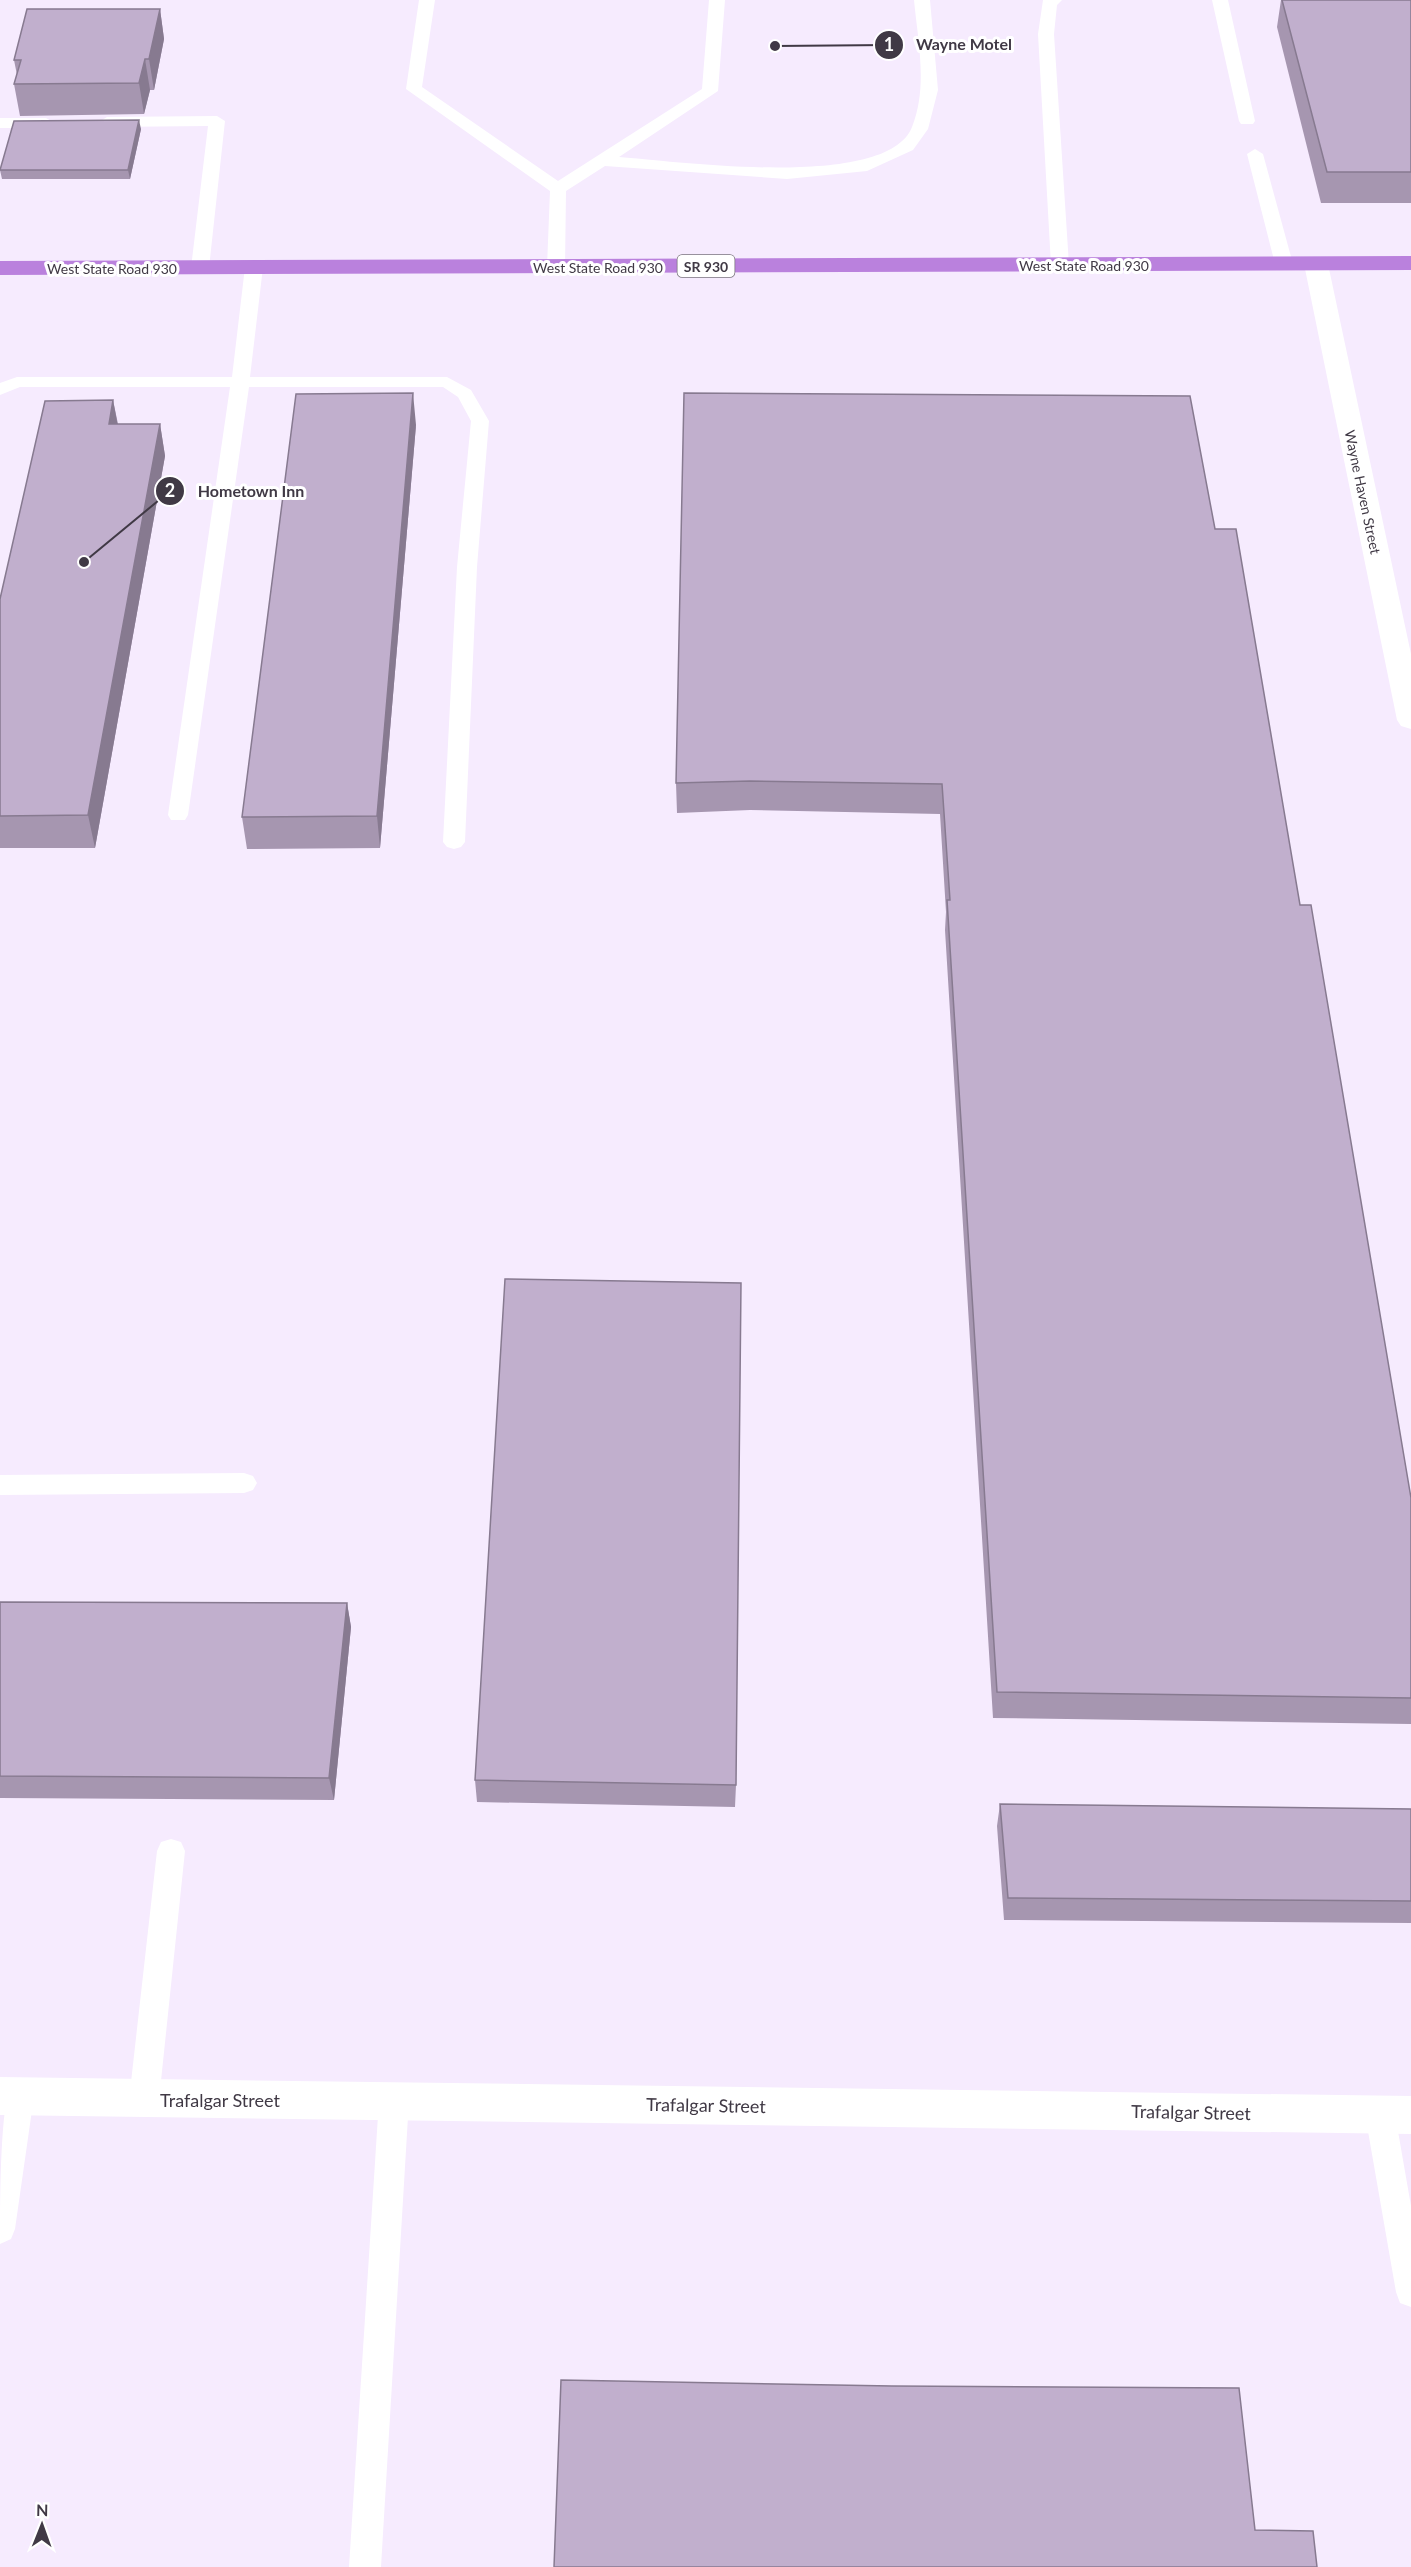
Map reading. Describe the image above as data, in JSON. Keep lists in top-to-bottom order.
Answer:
{
  "streets": {
    "highway": ["West State Road 930", "SR 930"],
    "street": ["Wayne Haven Street", "Trafalgar Street"]
  },
  "crossings": [
    ["West State Road 930", "Wayne Haven Street"]
  ],
  "places": ["Wayne Motel", "Hometown Inn"],
  "north": "top"
}
